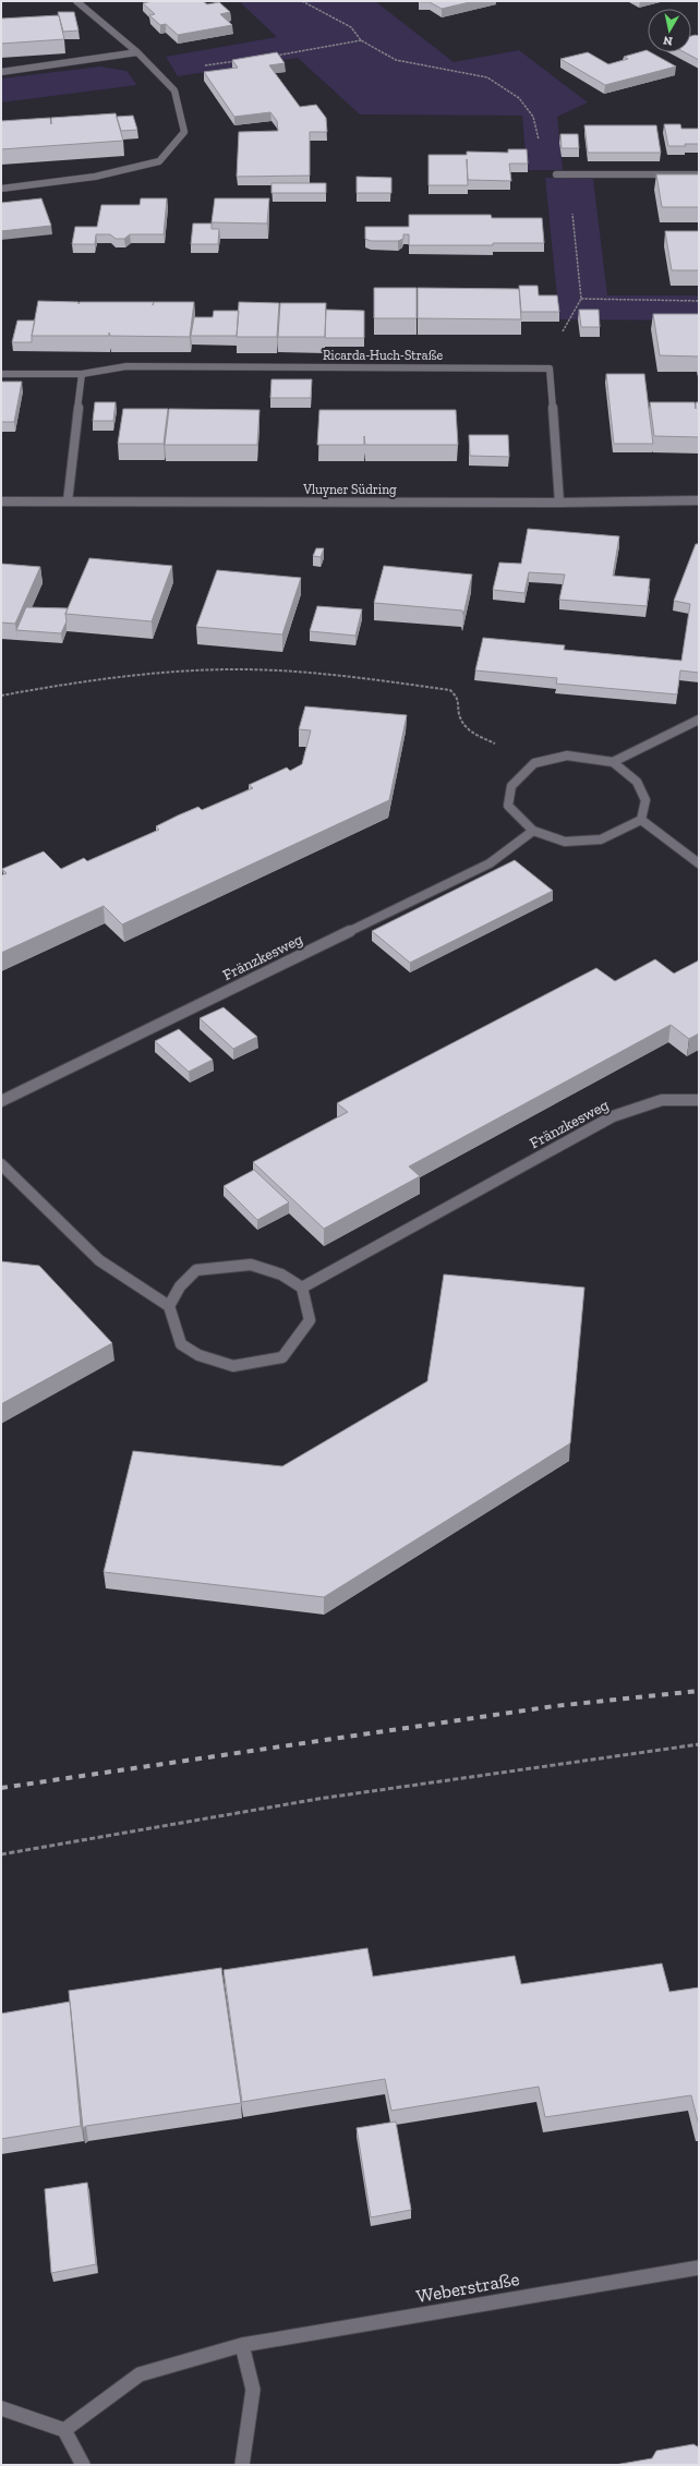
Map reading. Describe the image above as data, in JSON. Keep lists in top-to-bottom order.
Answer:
{
  "streets": {
    "street": [
      "Ricarda-Huch-Straße",
      "Vluyner Südring",
      "Fränzkesweg",
      "Weberstraße"
    ]
  },
  "north": "bottom"
}
